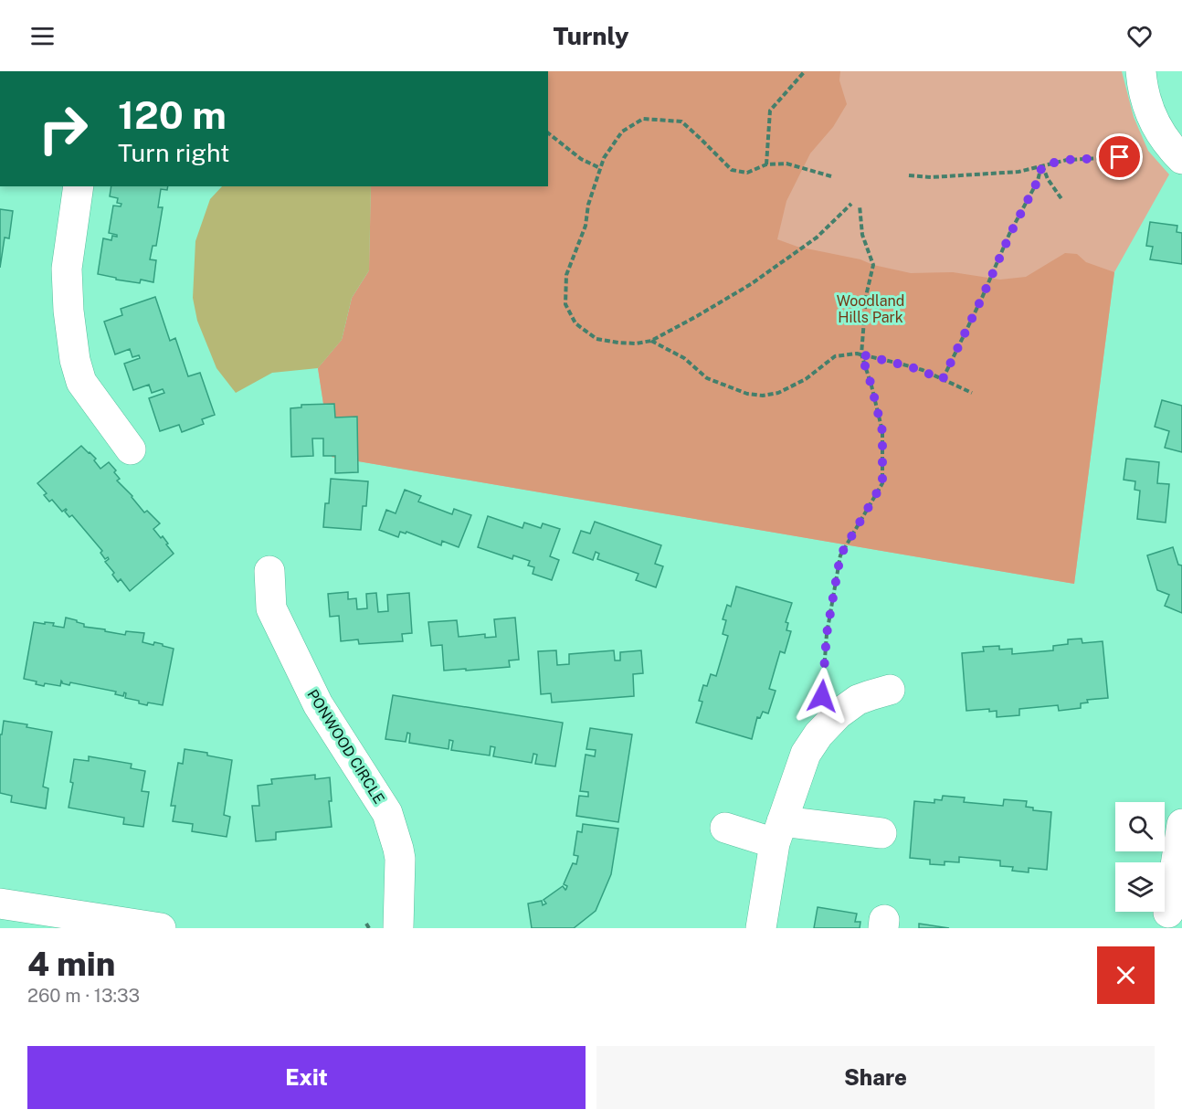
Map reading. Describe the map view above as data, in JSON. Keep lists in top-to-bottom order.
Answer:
{
  "streets": {
    "street": ["PONWOOD CIRCLE"]
  },
  "parks": ["Woodland Hills Park"],
  "page": {
    "header": "Turnly",
    "turn": ["120 m", "Turn right"],
    "heading": ["4 min", "260 m · 13:33"],
    "buttons": ["Exit", "Share"]
  }
}
